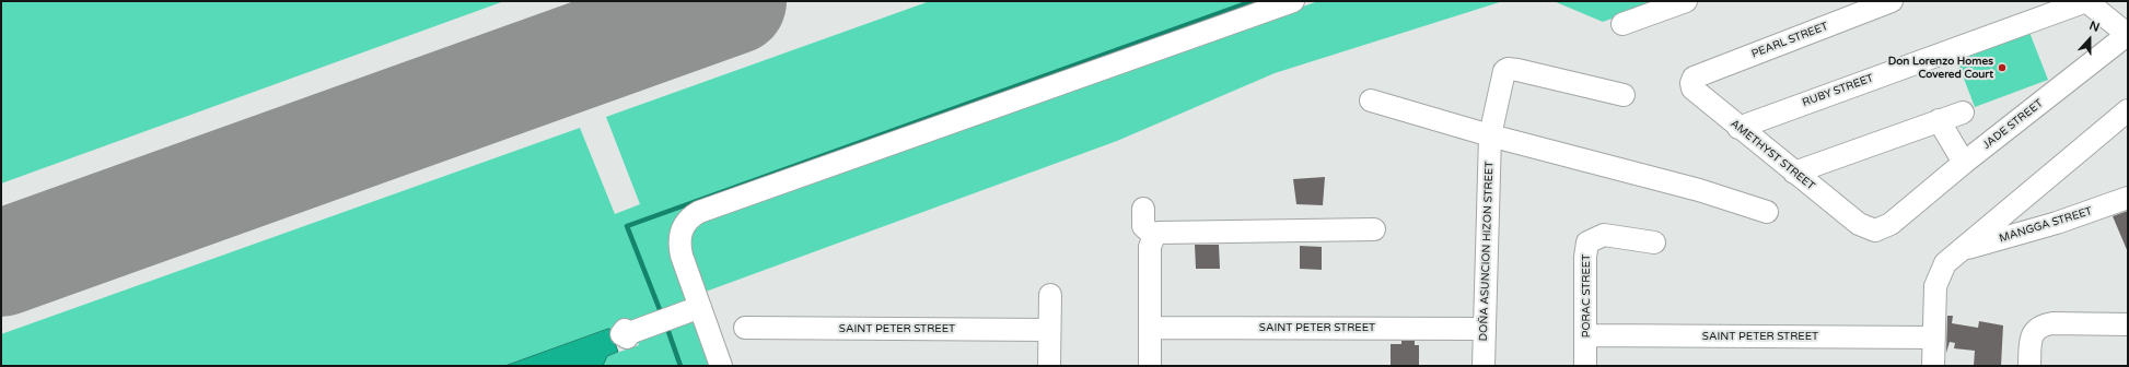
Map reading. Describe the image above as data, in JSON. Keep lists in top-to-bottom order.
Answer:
{
  "streets": {
    "street": [
      "PEARL STREET",
      "RUBY STREET",
      "JADE STREET",
      "AMETHYST STREET",
      "MANGGA STREET",
      "DOÑA ASUNCION HIZON STREET",
      "PORAC STREET",
      "SAINT PETER STREET"
    ]
  },
  "crossings": [
    ["PEARL STREET", "AMETHYST STREET"],
    ["RUBY STREET", "JADE STREET"],
    ["RUBY STREET", "AMETHYST STREET"],
    ["JADE STREET", "AMETHYST STREET"],
    ["DOÑA ASUNCION HIZON STREET", "SAINT PETER STREET"],
    ["PORAC STREET", "SAINT PETER STREET"]
  ],
  "places": ["Don Lorenzo Homes Covered Court"],
  "north": "top"
}
